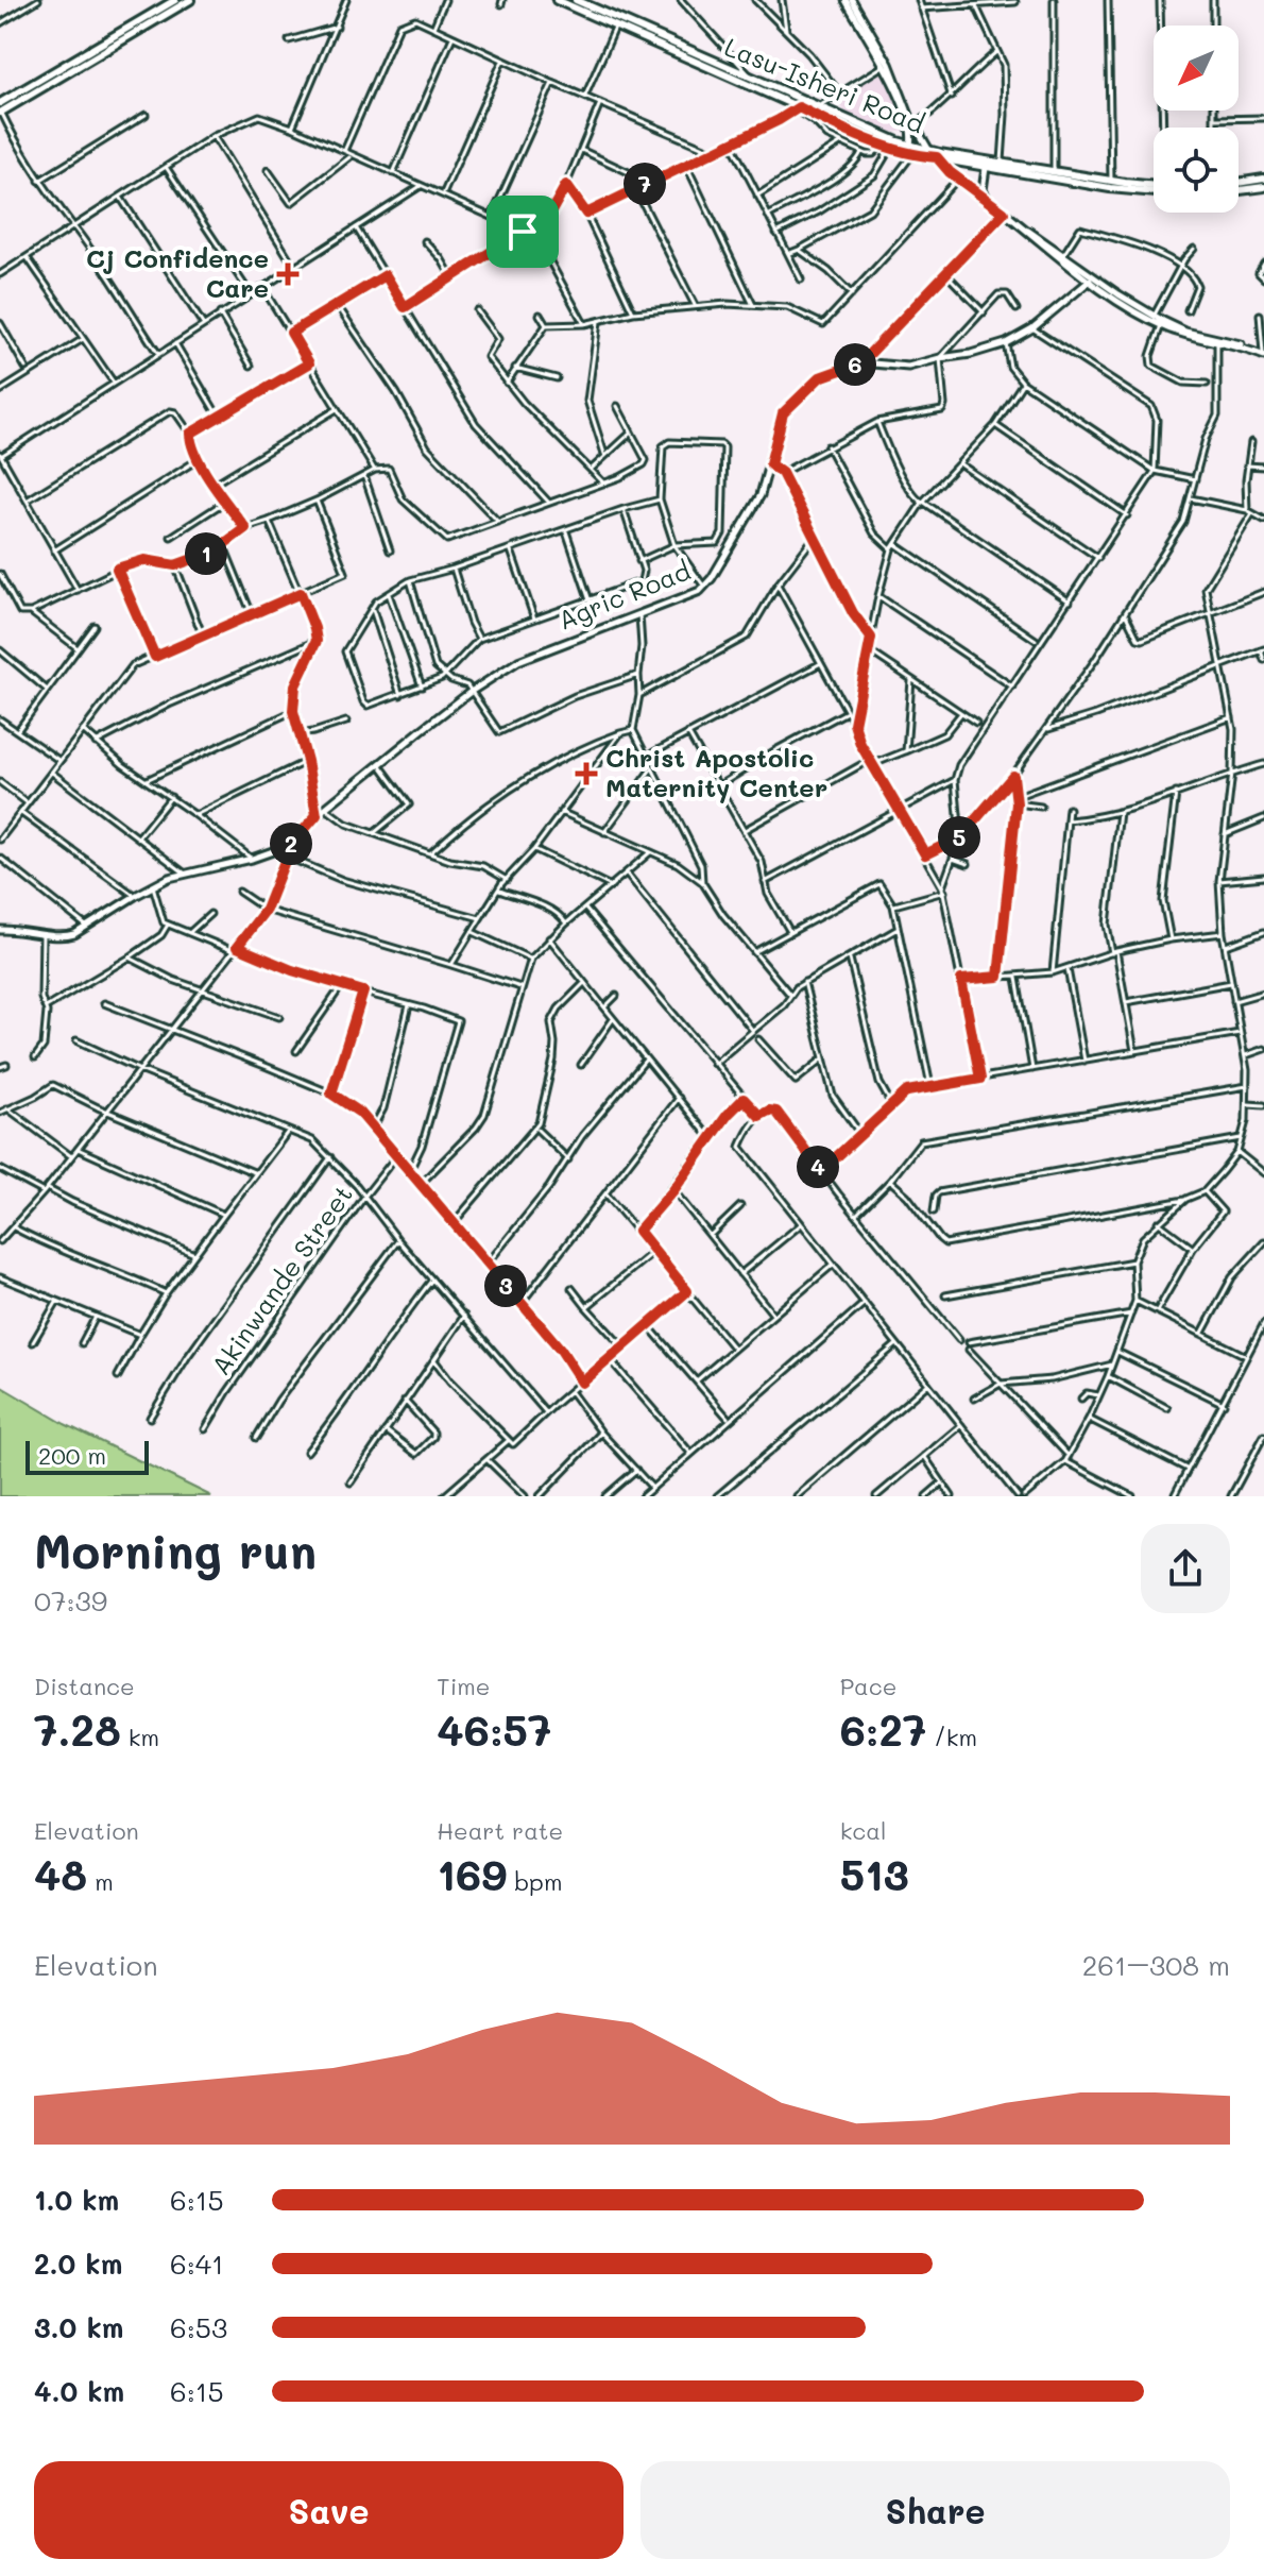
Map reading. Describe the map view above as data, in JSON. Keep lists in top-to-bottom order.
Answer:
{
  "streets": {
    "main road": ["Lasu-Isheri Road"],
    "street": ["Agric Road", "Akinwande Street"]
  },
  "places": {
    "health": ["Cj Confidence Care", "Christ Apostolic Maternity Center"]
  },
  "scale_bar": "200 m",
  "north": "bottom left",
  "page": {
    "pins": [
      "7",
      "6",
      "1",
      "5",
      "2",
      "4",
      "3"
    ],
    "scale": "200 m",
    "heading": ["Morning run", "07:39"],
    "stats": [
      ["Distance", "7.28 km"],
      ["Time", "46:57"],
      ["Pace", "6:27 /km"],
      ["Elevation", "48 m"],
      ["Heart rate", "169 bpm"],
      ["kcal", "513"]
    ],
    "chart": ["Elevation", "261–308 m"],
    "list": [
      {
        "name": "1.0 km",
        "note": "6:15"
      },
      {
        "name": "2.0 km",
        "note": "6:41"
      },
      {
        "name": "3.0 km",
        "note": "6:53"
      },
      {
        "name": "4.0 km",
        "note": "6:15"
      }
    ],
    "buttons": ["Save", "Share"]
  }
}
